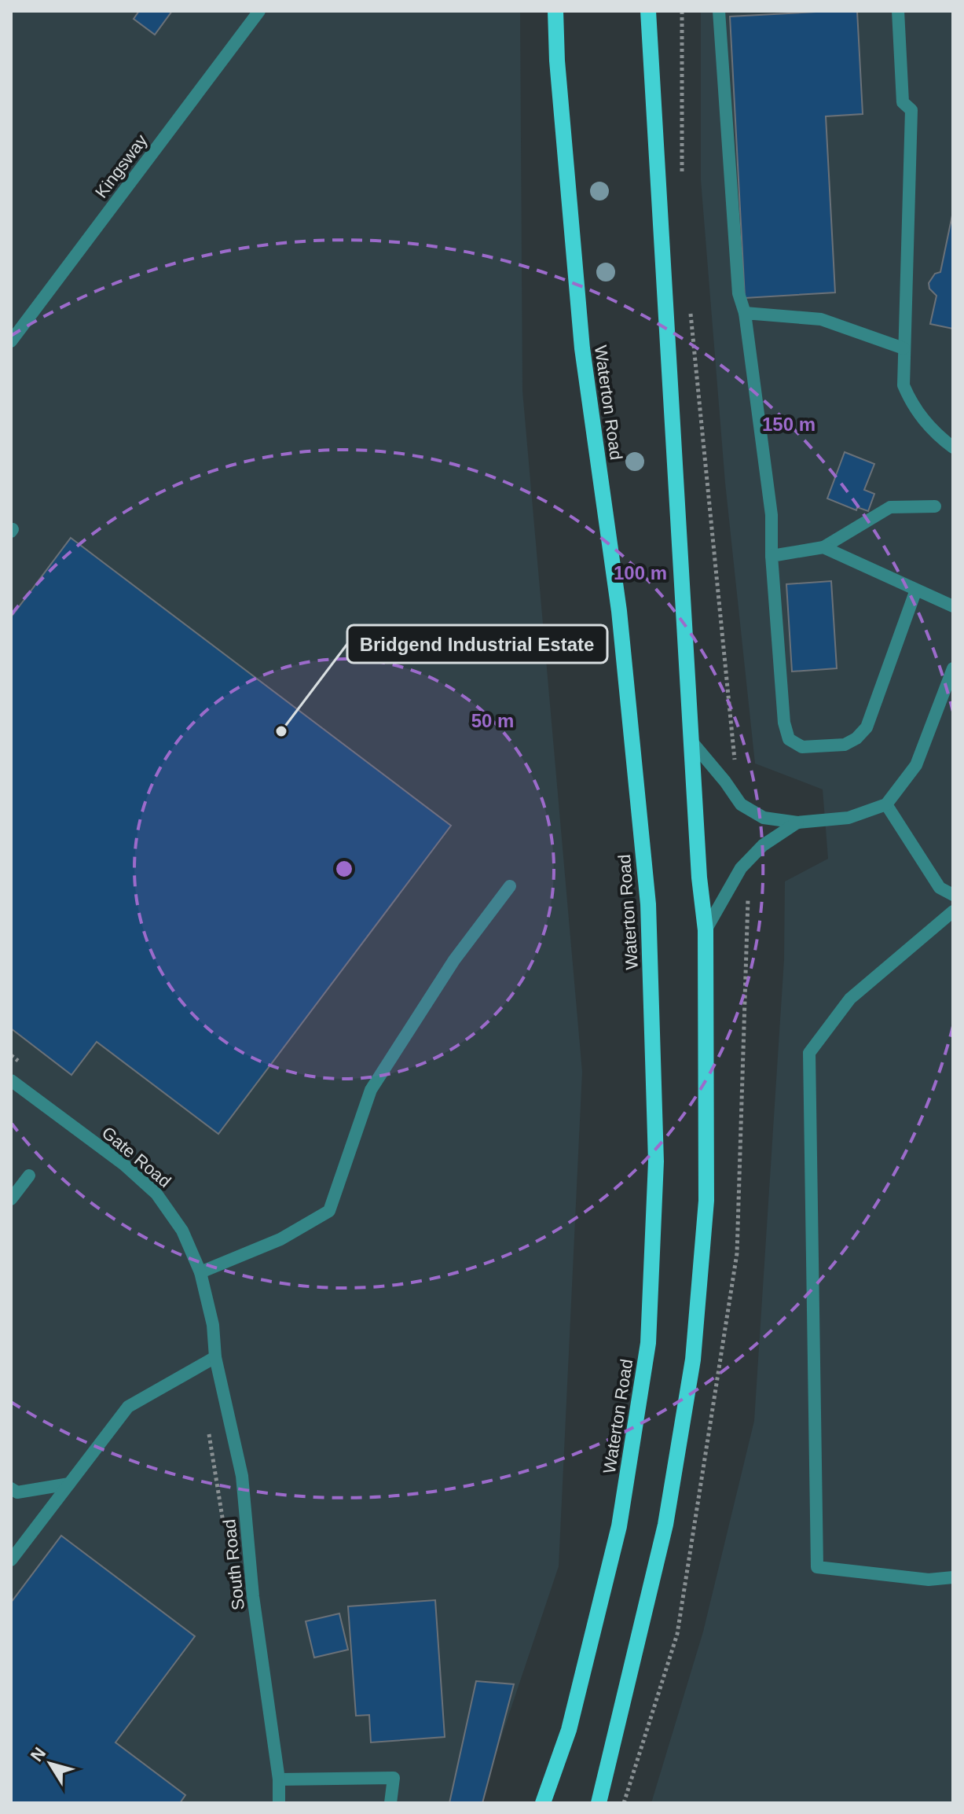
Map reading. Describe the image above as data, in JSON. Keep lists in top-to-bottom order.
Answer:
{
  "streets": {
    "main road": ["Waterton Road"],
    "street": ["Kingsway", "Gate Road", "South Road"]
  },
  "crossings": [
    ["Gate Road", "South Road"]
  ],
  "places": ["Bridgend Industrial Estate"],
  "north": "top left",
  "rings": ["150 m", "100 m", "50 m"]
}
